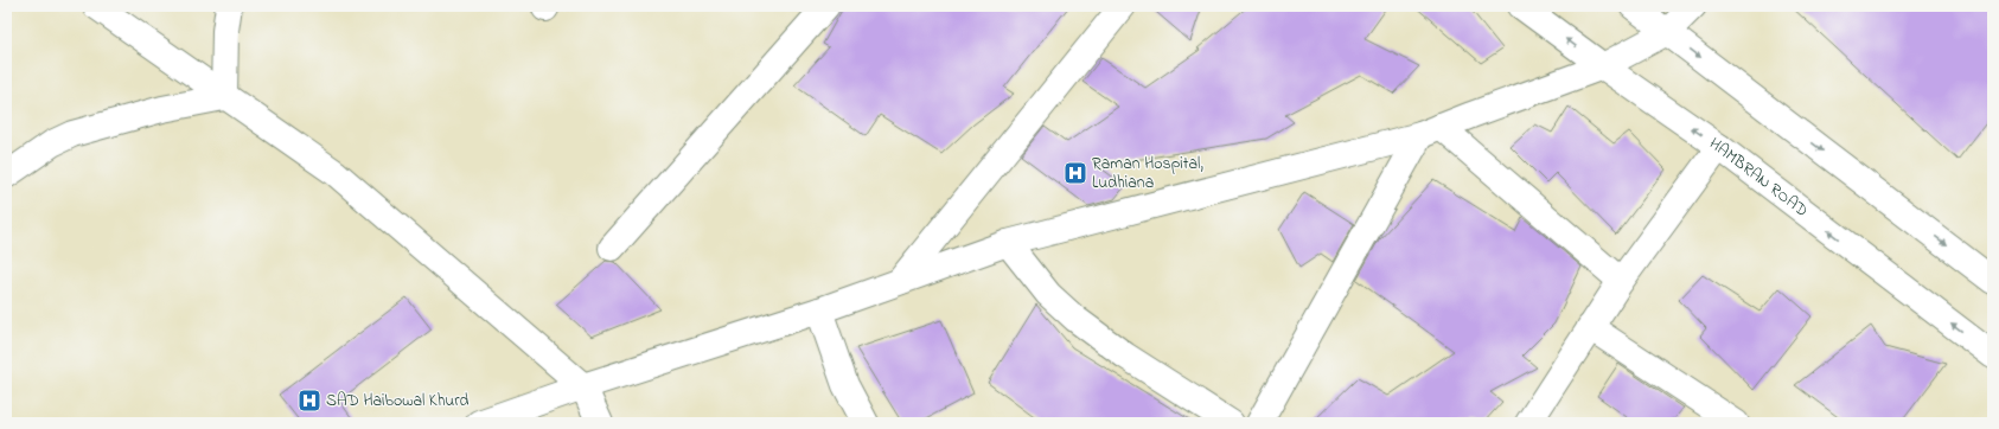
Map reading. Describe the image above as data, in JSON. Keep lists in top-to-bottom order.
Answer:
{
  "streets": {
    "street": ["HAMBRAN ROAD"]
  },
  "places": {
    "hospital": ["Raman Hospital, Ludhiana", "SAD Haibowal Khurd"]
  }
}
